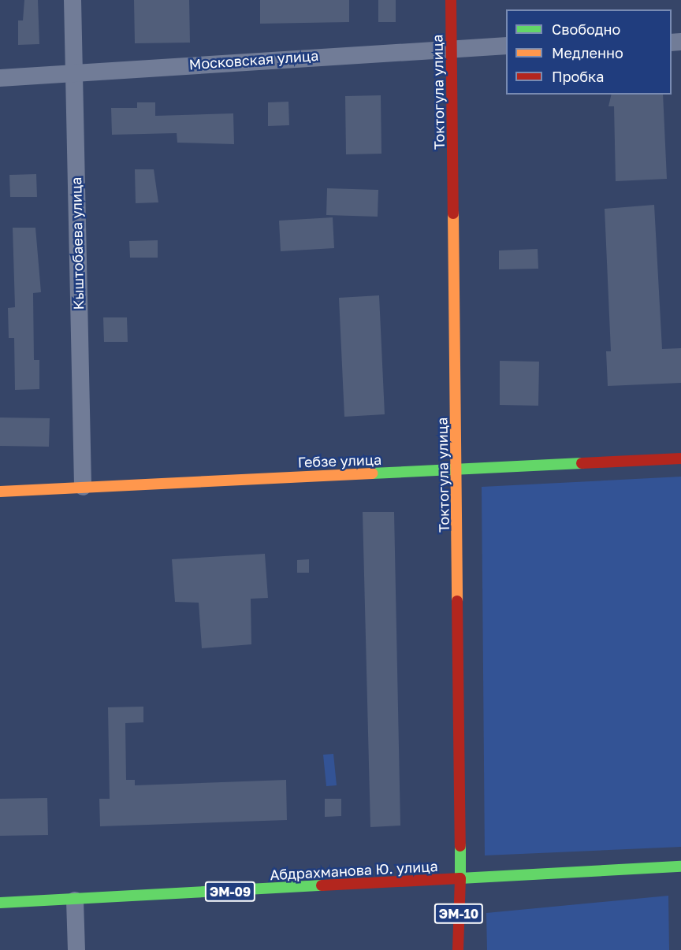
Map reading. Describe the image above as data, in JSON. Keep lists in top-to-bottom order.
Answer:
{
  "streets": {
    "main road": [
      "Токтогула улица",
      "Гебзе улица",
      "Абдрахманова Ю. улица",
      "ЭМ-09",
      "ЭМ-10"
    ],
    "street": ["Московская улица", "Кыштобаева улица"]
  },
  "crossings": [
    ["Московская улица", "Токтогула улица"],
    ["Московская улица", "Кыштобаева улица"],
    ["Токтогула улица", "Гебзе улица"],
    ["Токтогула улица", "Абдрахманова Ю. улица"],
    ["Кыштобаева улица", "Гебзе улица"]
  ],
  "legend": ["Свободно", "Медленно", "Пробка"]
}
